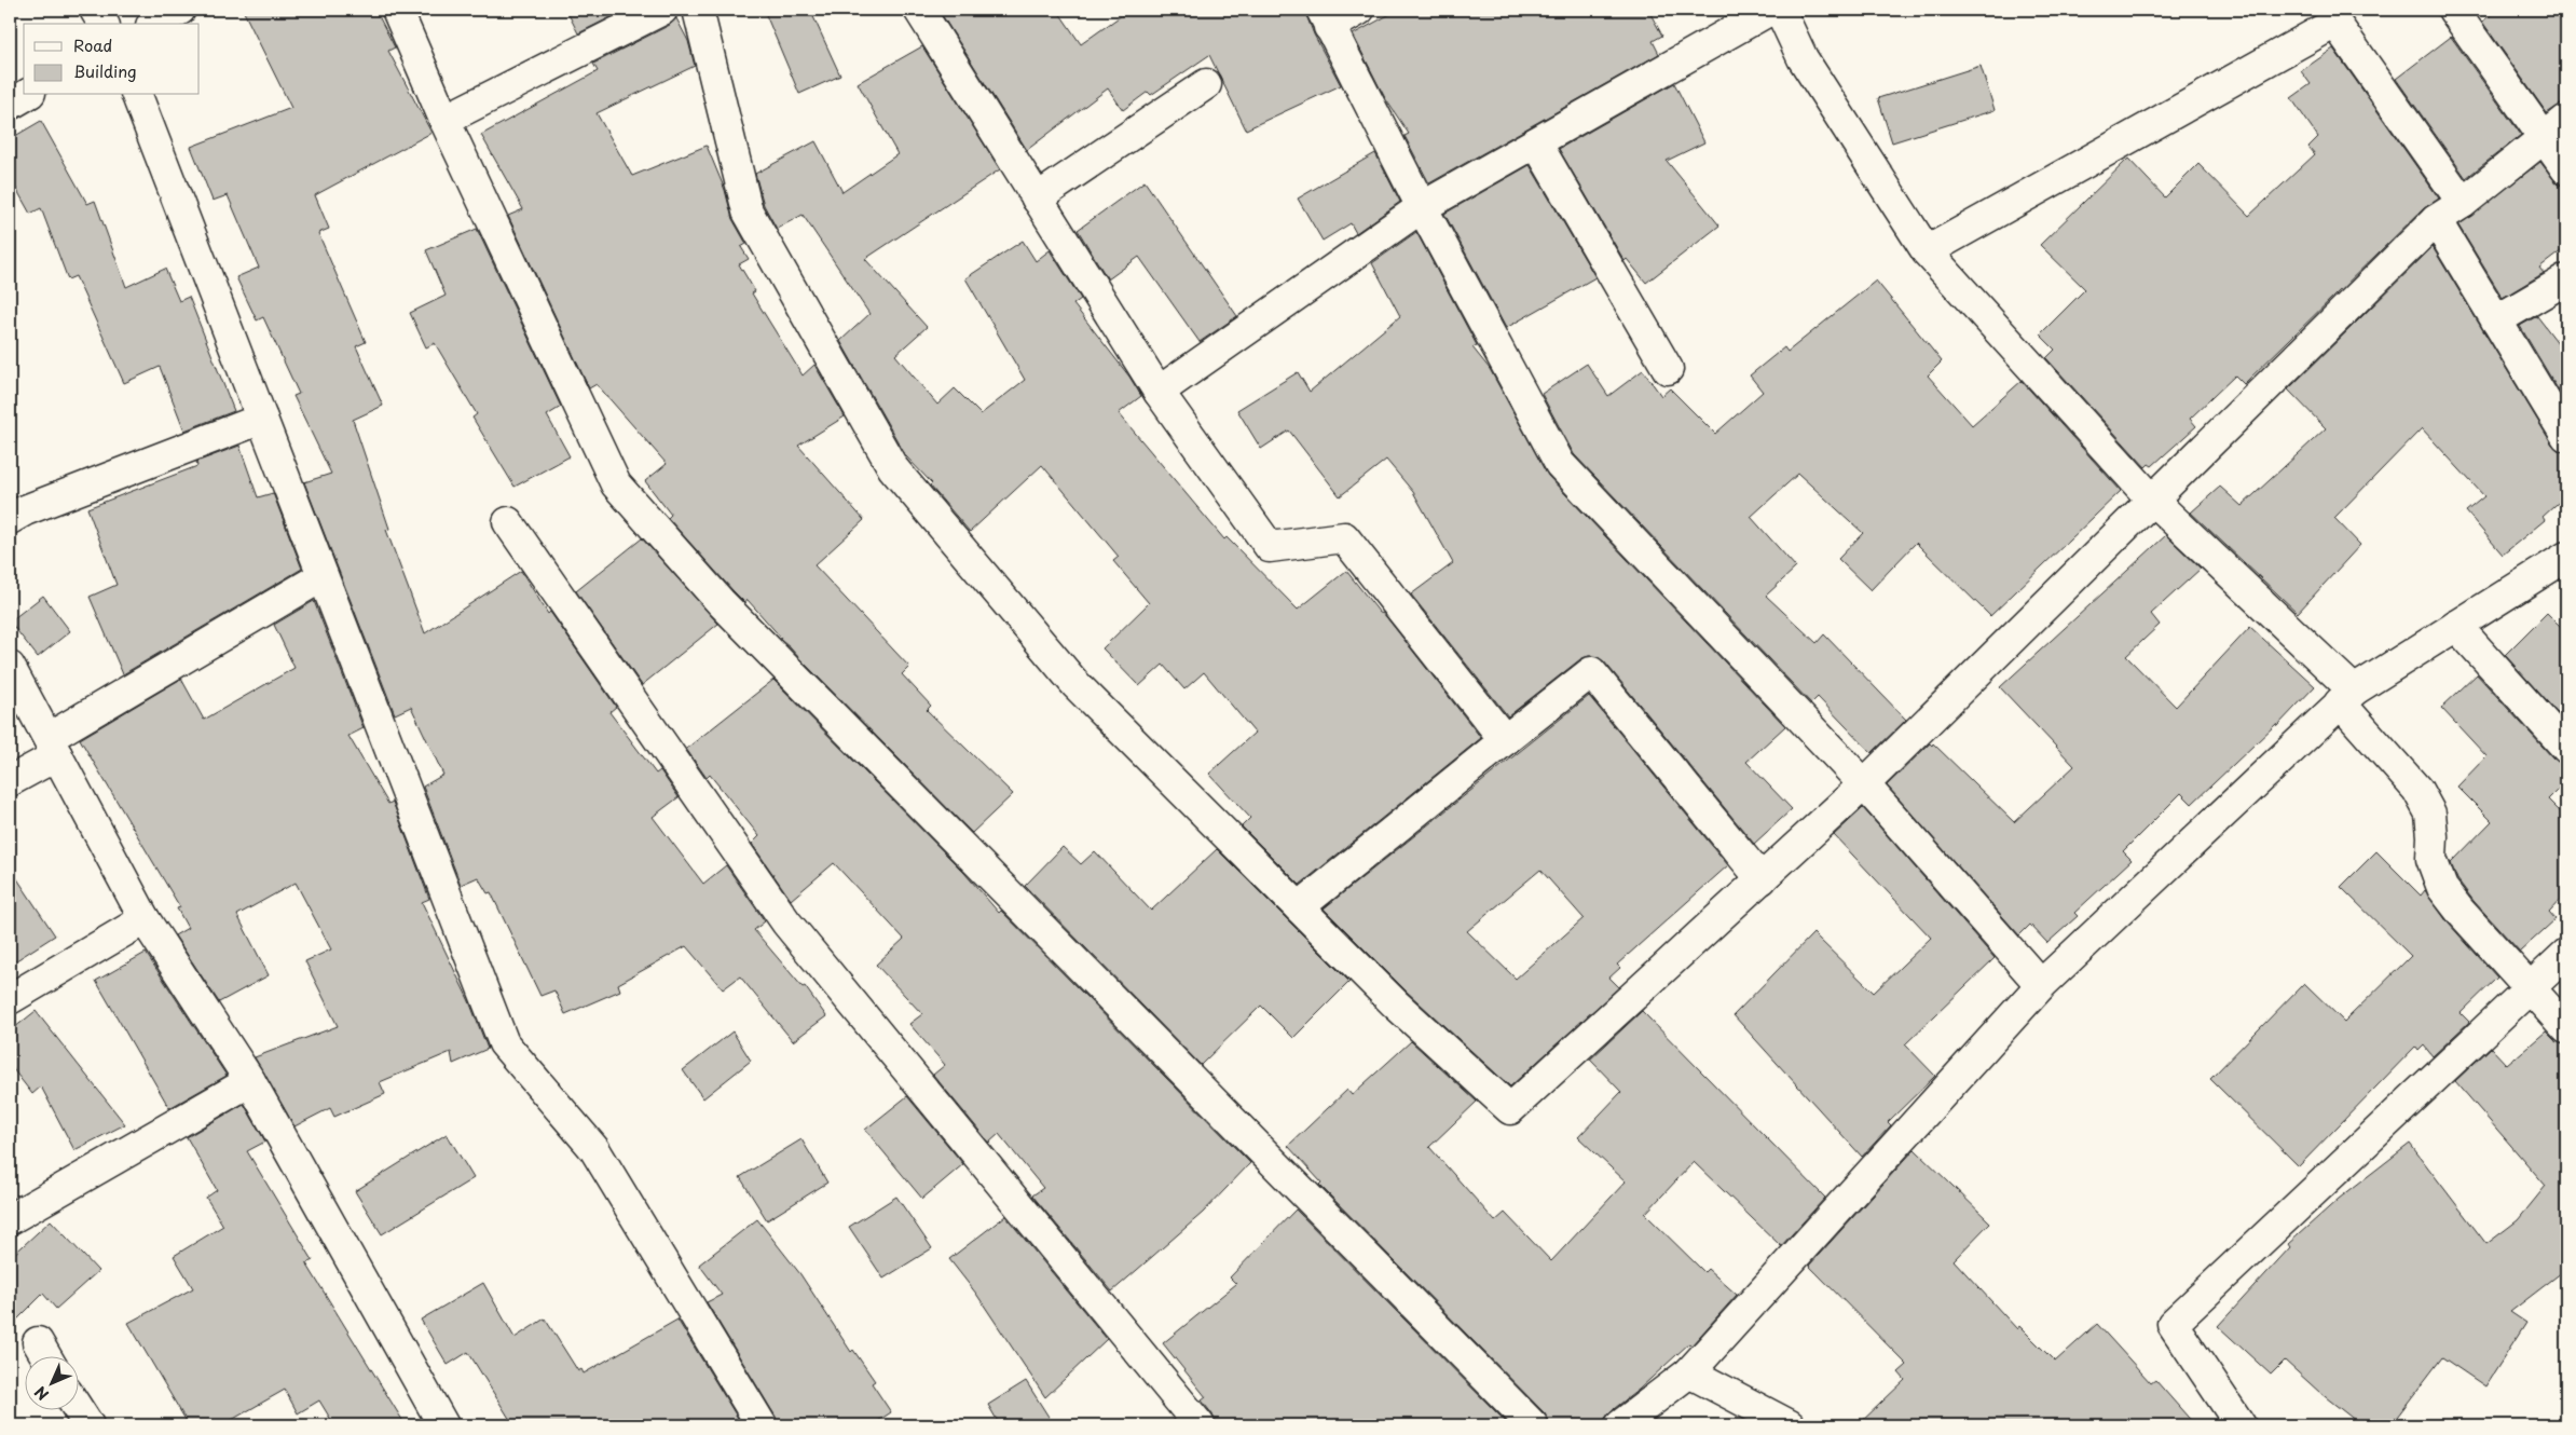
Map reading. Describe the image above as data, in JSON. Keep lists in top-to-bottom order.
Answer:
{
  "legend": ["Road", "Building"],
  "north": "bottom left"
}
